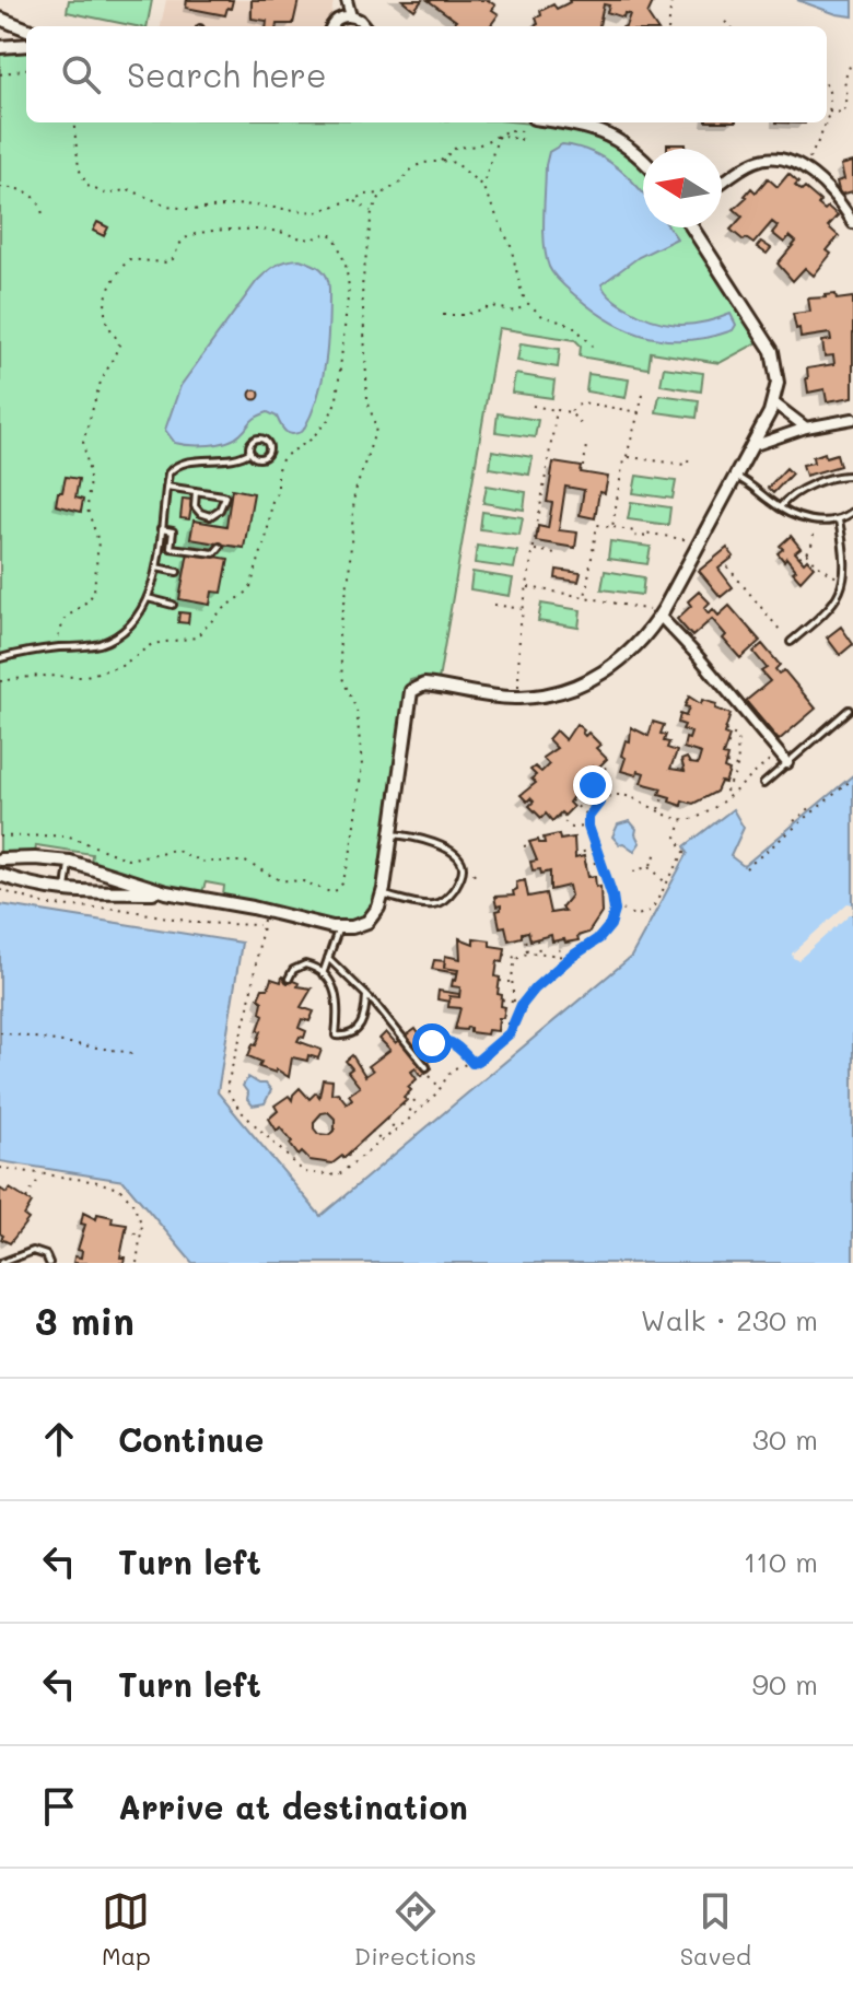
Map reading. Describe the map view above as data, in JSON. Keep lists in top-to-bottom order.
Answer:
{
  "north": "left",
  "page": {
    "search": "Search here",
    "heading": ["3 min", "Walk · 230 m"],
    "list": [
      ["Continue", "30 m"],
      ["Turn left", "110 m"],
      ["Turn left", "90 m"],
      "Arrive at destination"
    ],
    "nav": ["Map", "Directions", "Saved"]
  }
}
